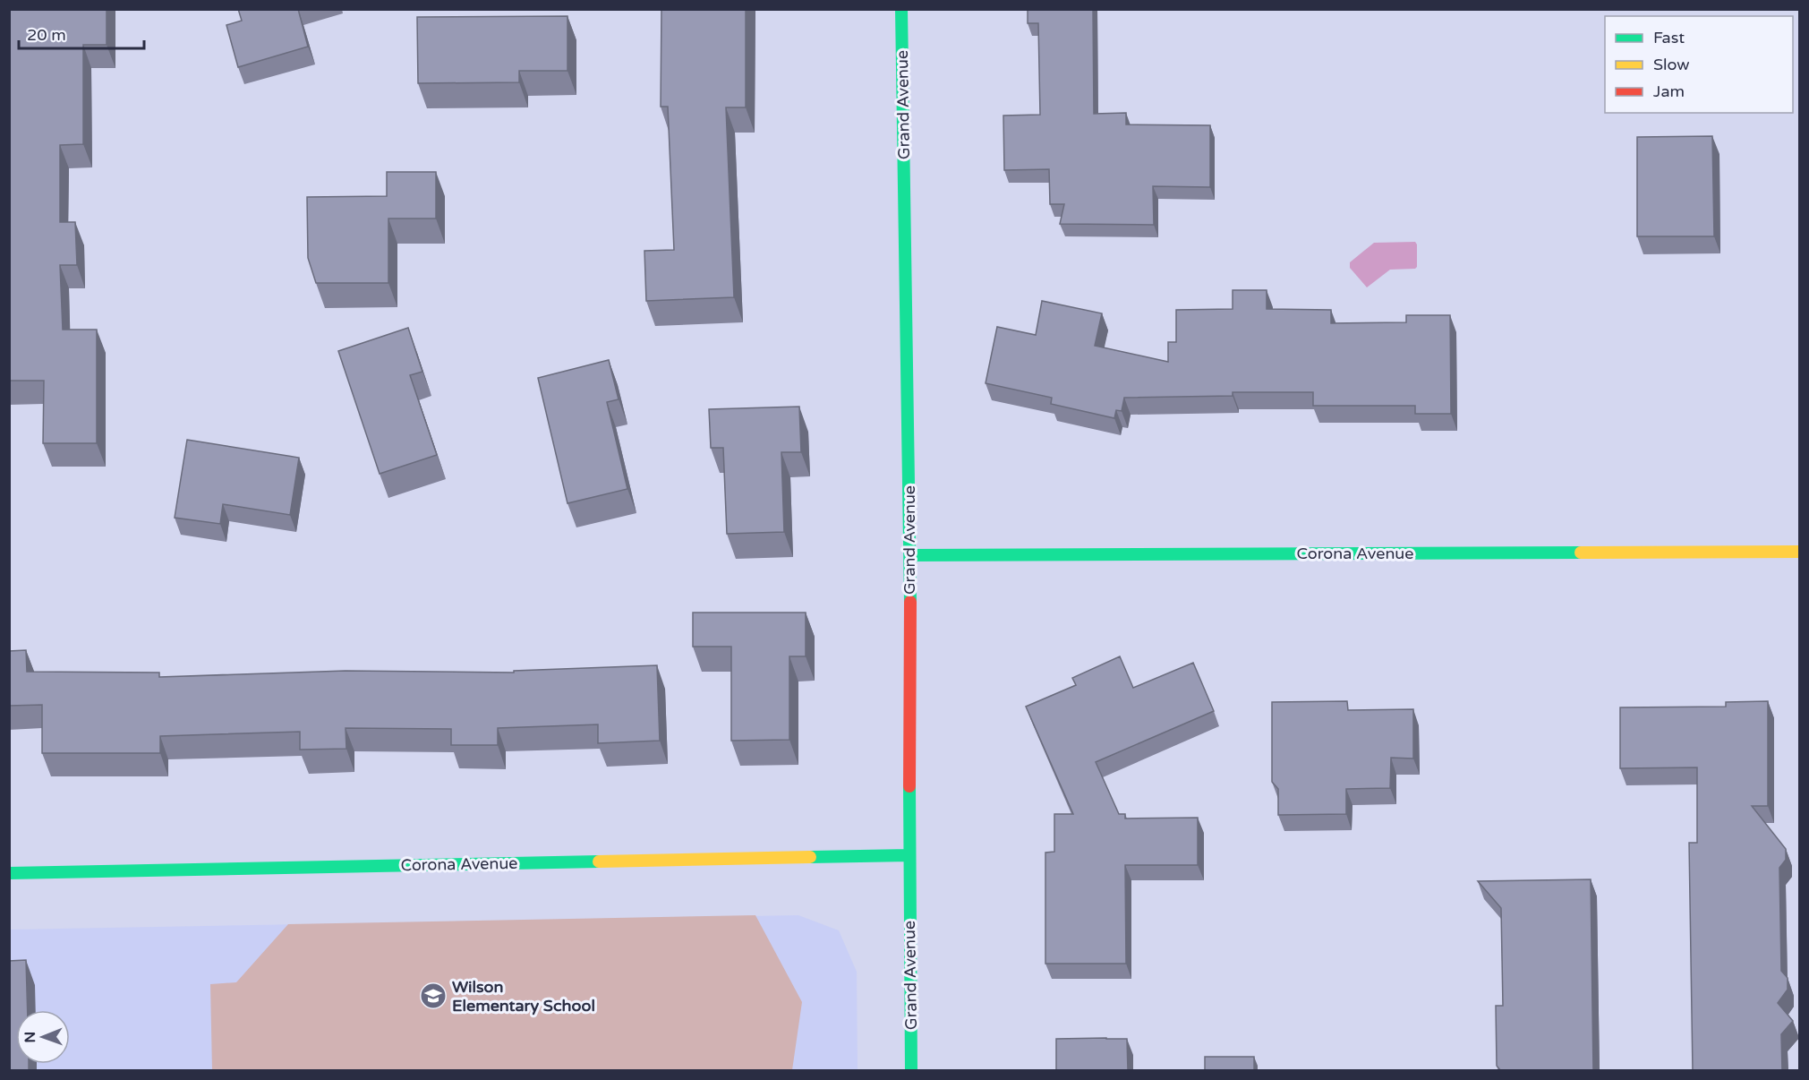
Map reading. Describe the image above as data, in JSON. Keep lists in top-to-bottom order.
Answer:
{
  "streets": {
    "street": ["Grand Avenue", "Corona Avenue"]
  },
  "crossings": [
    ["Grand Avenue", "Corona Avenue"]
  ],
  "places": {
    "school or university": ["Wilson Elementary School"]
  },
  "legend": ["Fast", "Slow", "Jam"],
  "scale_bar": "20 m",
  "north": "left"
}
